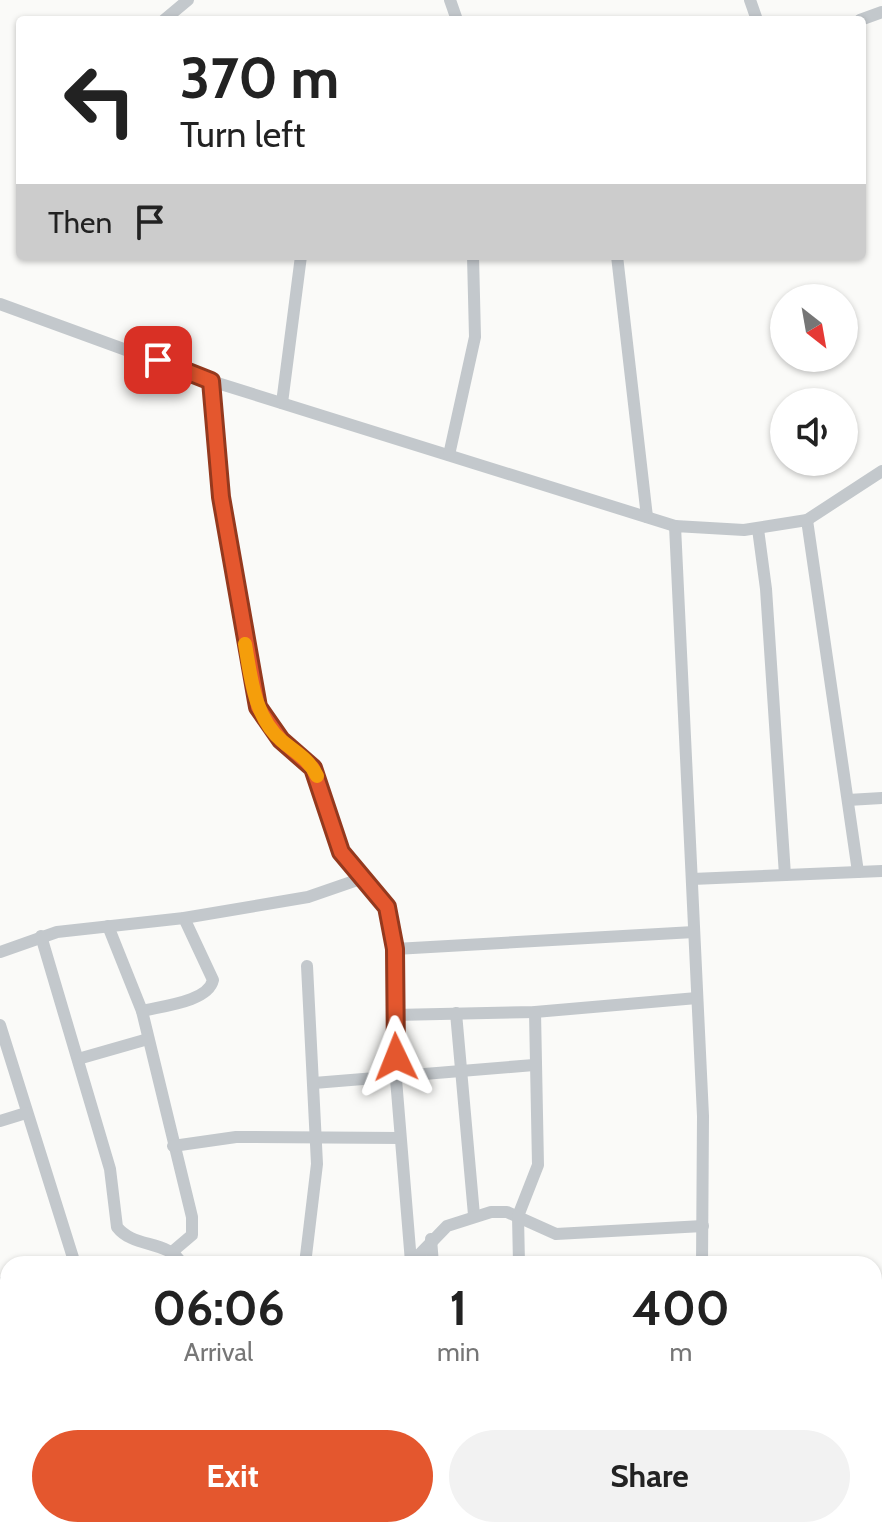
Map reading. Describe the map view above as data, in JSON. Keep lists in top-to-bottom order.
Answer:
{
  "north": "bottom right",
  "page": {
    "turn": ["370 m", "Turn left"],
    "then": "Then",
    "eta": [
      "06:06",
      "Arrival",
      "1",
      "min",
      "400",
      "m"
    ],
    "buttons": ["Exit", "Share"]
  }
}
